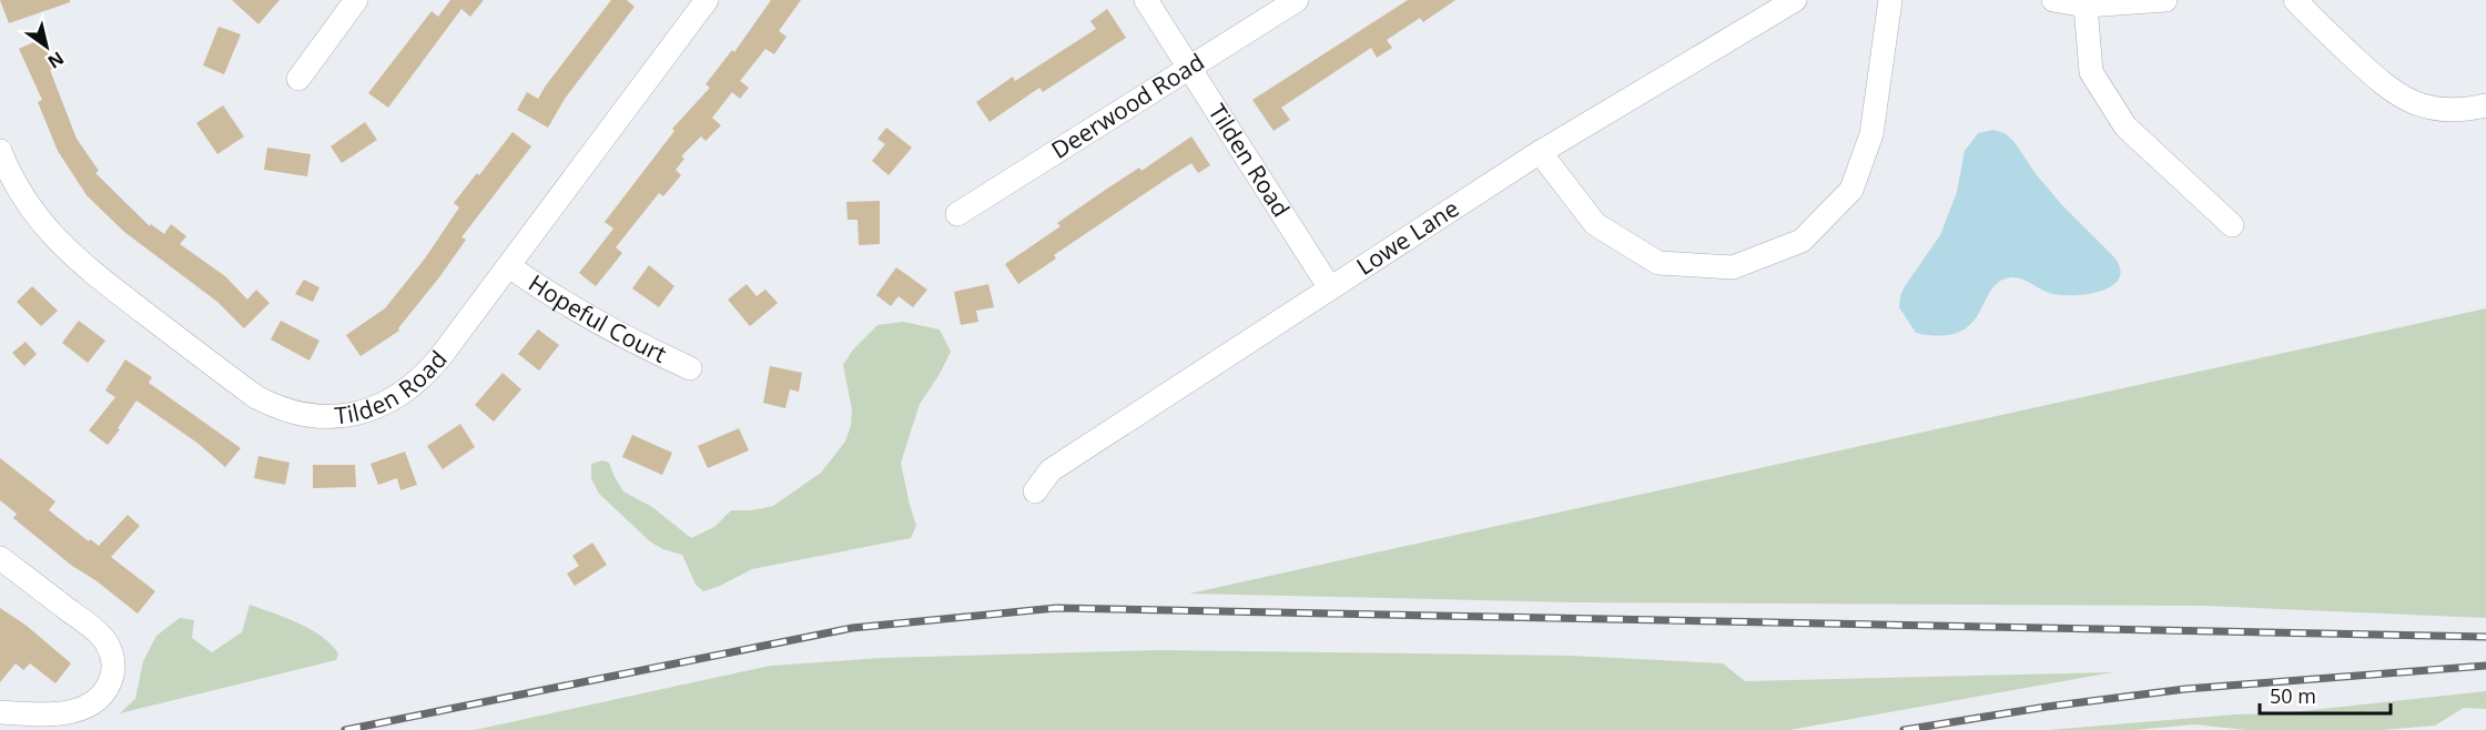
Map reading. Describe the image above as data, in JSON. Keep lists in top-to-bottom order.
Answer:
{
  "streets": {
    "street": [
      "Deerwood Road",
      "Tilden Road",
      "Lowe Lane",
      "Hopeful Court"
    ]
  },
  "crossings": [
    ["Deerwood Road", "Tilden Road"],
    ["Tilden Road", "Lowe Lane"],
    ["Tilden Road", "Hopeful Court"]
  ],
  "scale_bar": "50 m",
  "north": "bottom right"
}
